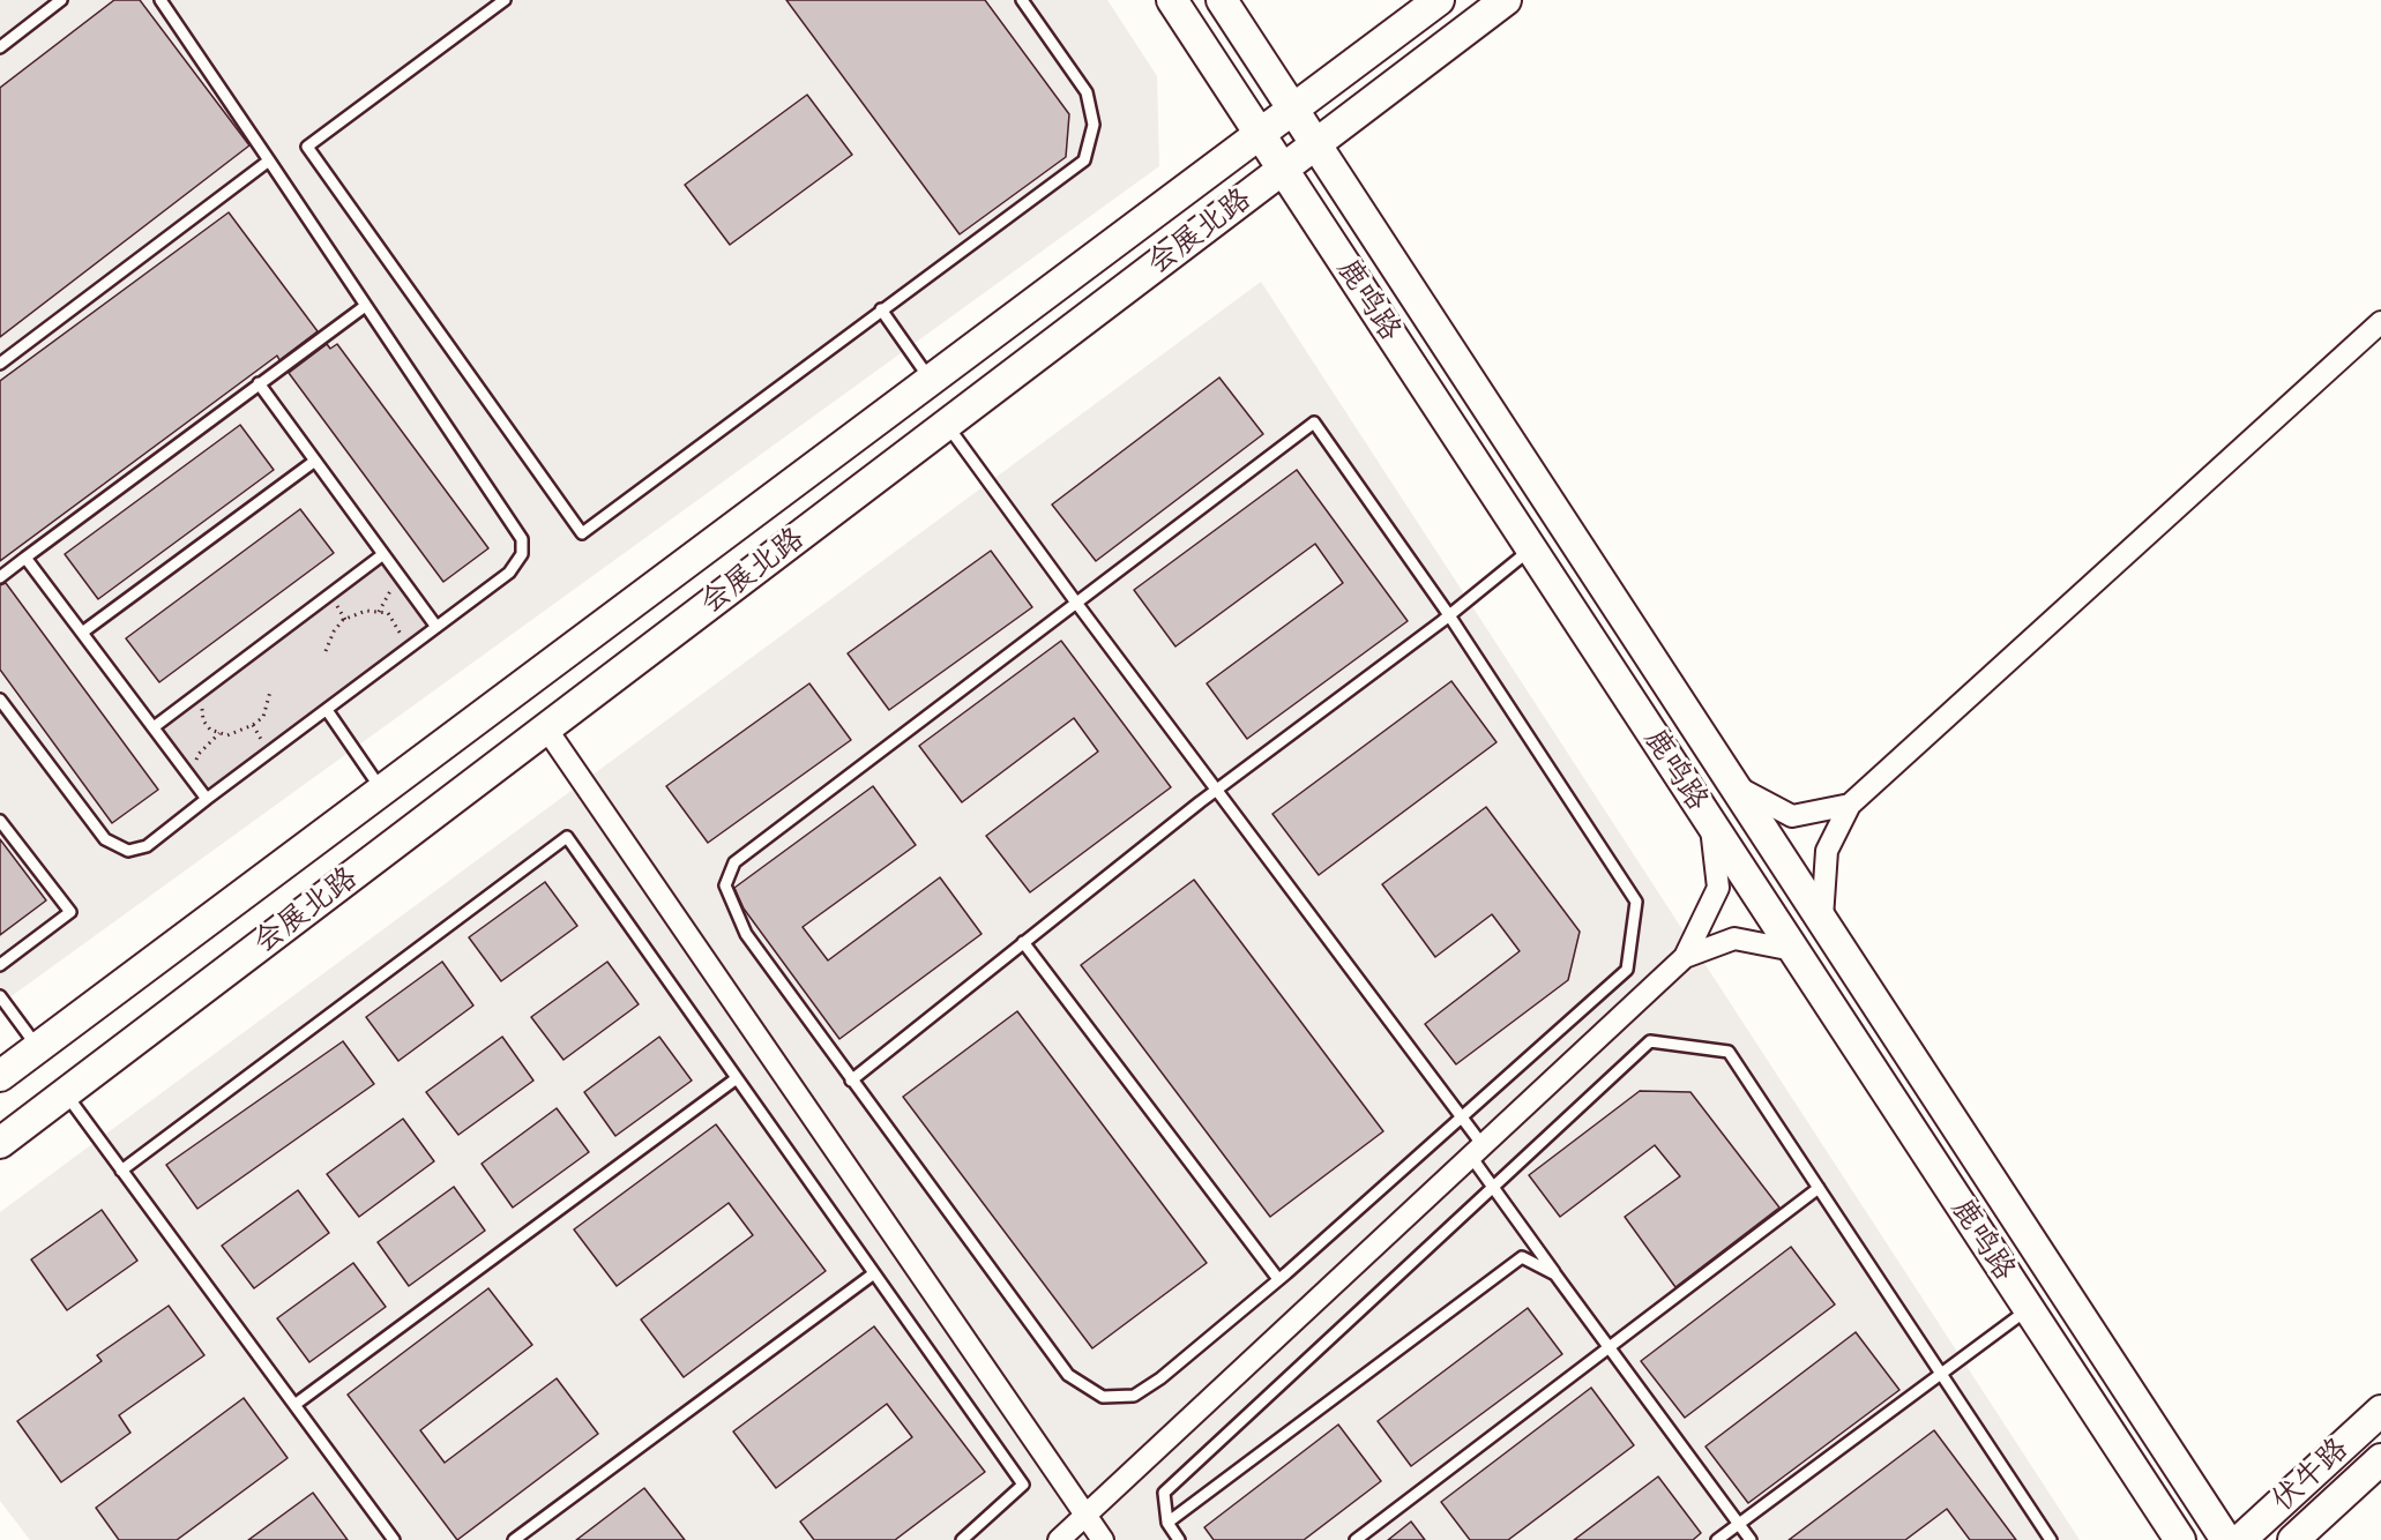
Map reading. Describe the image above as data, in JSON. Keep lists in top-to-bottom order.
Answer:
{
  "streets": {
    "main road": ["会展北路", "鹿鸣路", "伏牛路"]
  },
  "crossings": [
    ["会展北路", "鹿鸣路"]
  ]
}
